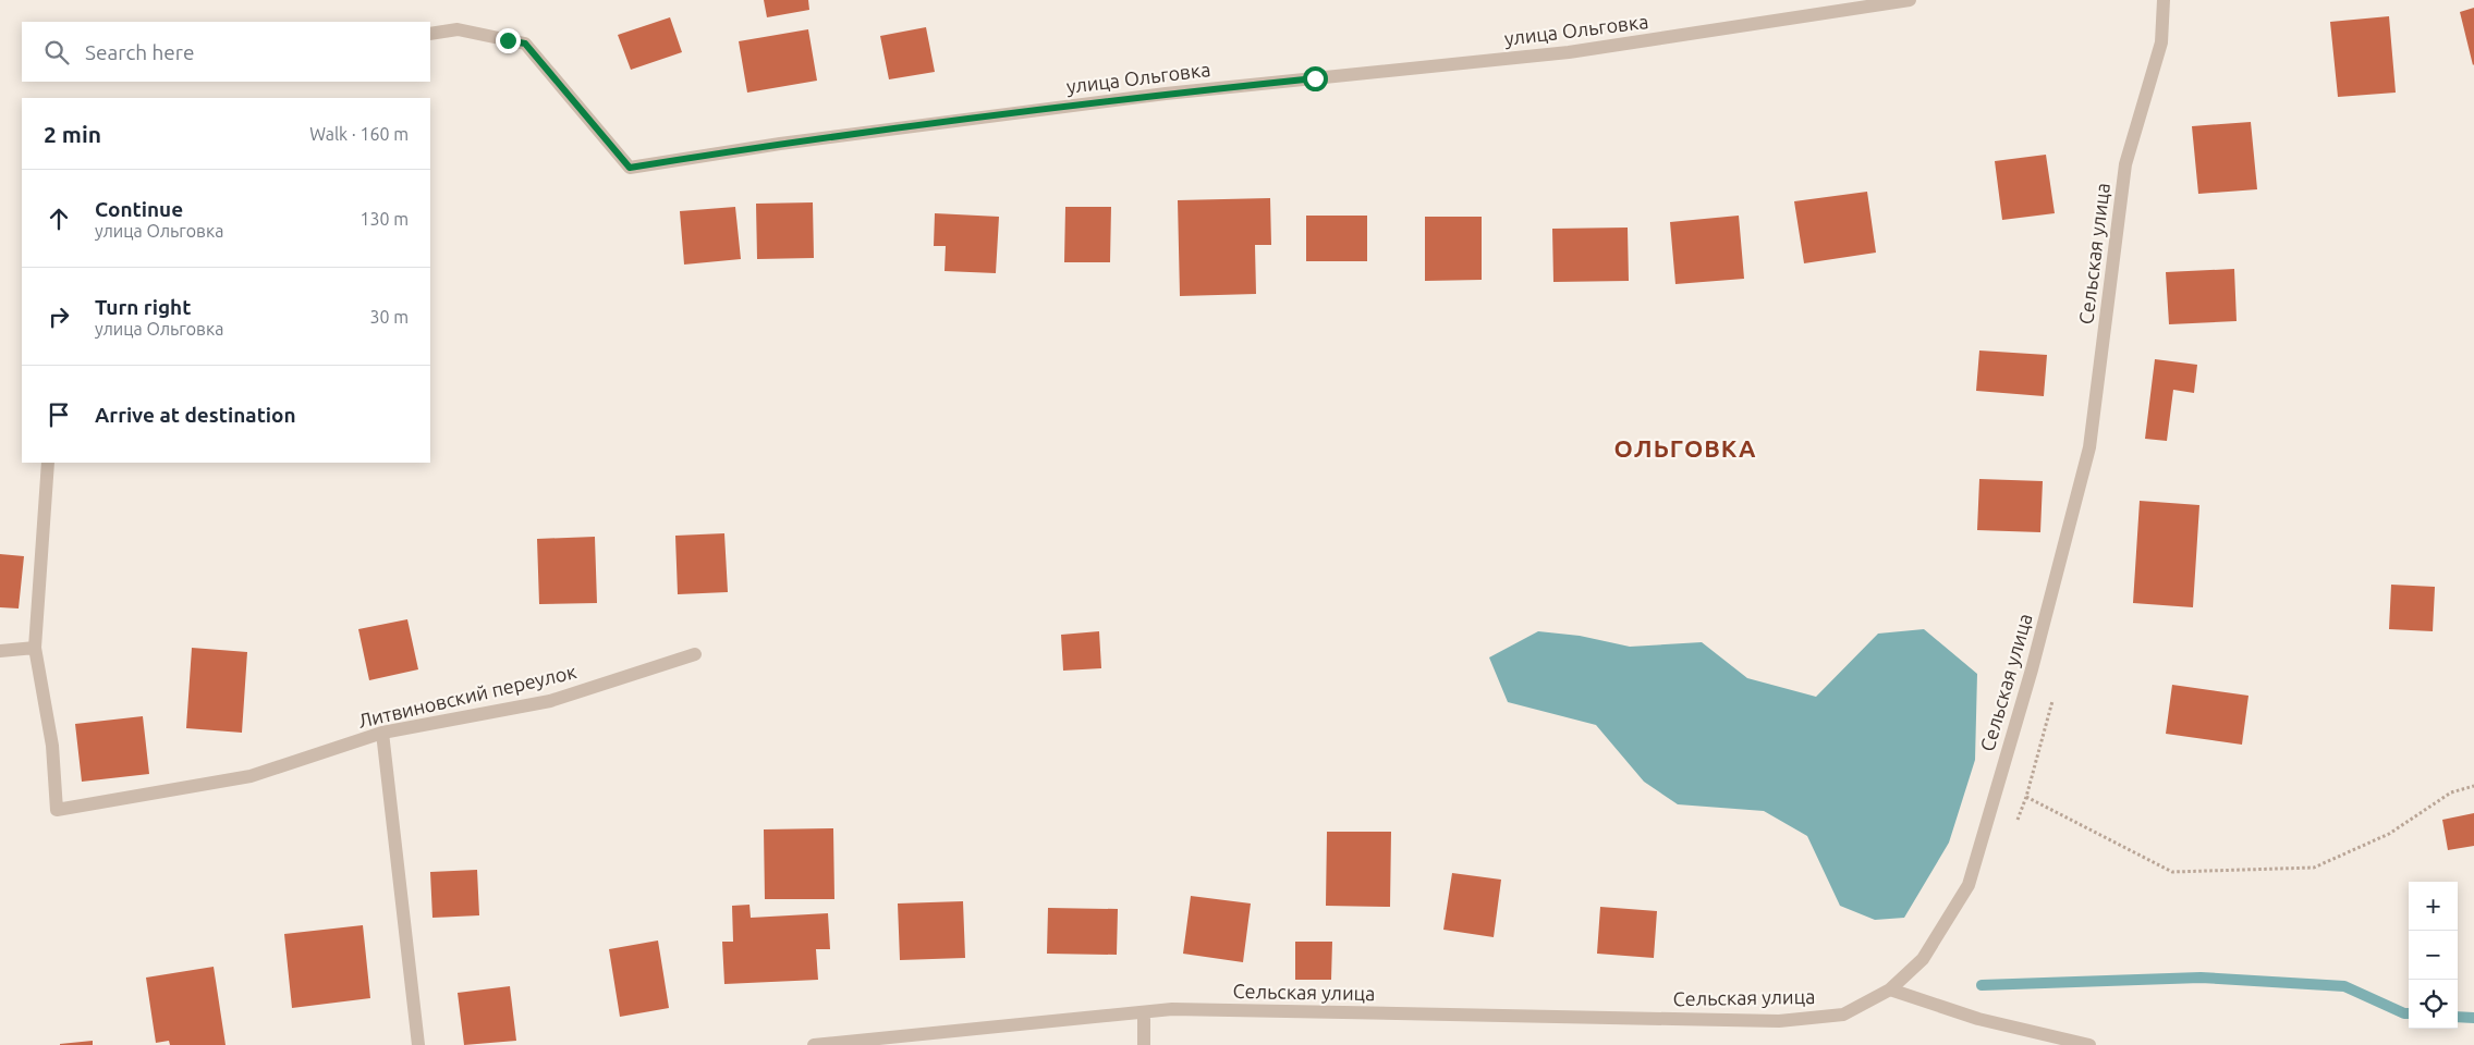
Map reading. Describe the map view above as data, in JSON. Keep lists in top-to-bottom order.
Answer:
{
  "streets": {
    "street": ["улица Ольговка", "Сельская улица", "Литвиновский переулок"]
  },
  "districts": ["ОЛЬГОВКА"],
  "page": {
    "search": "Search here",
    "heading": ["2 min", "Walk · 160 m"],
    "list": [
      ["Continue", "улица Ольговка", "130 m"],
      ["Turn right", "улица Ольговка", "30 m"],
      "Arrive at destination"
    ],
    "map_buttons": ["+", "−"]
  }
}
